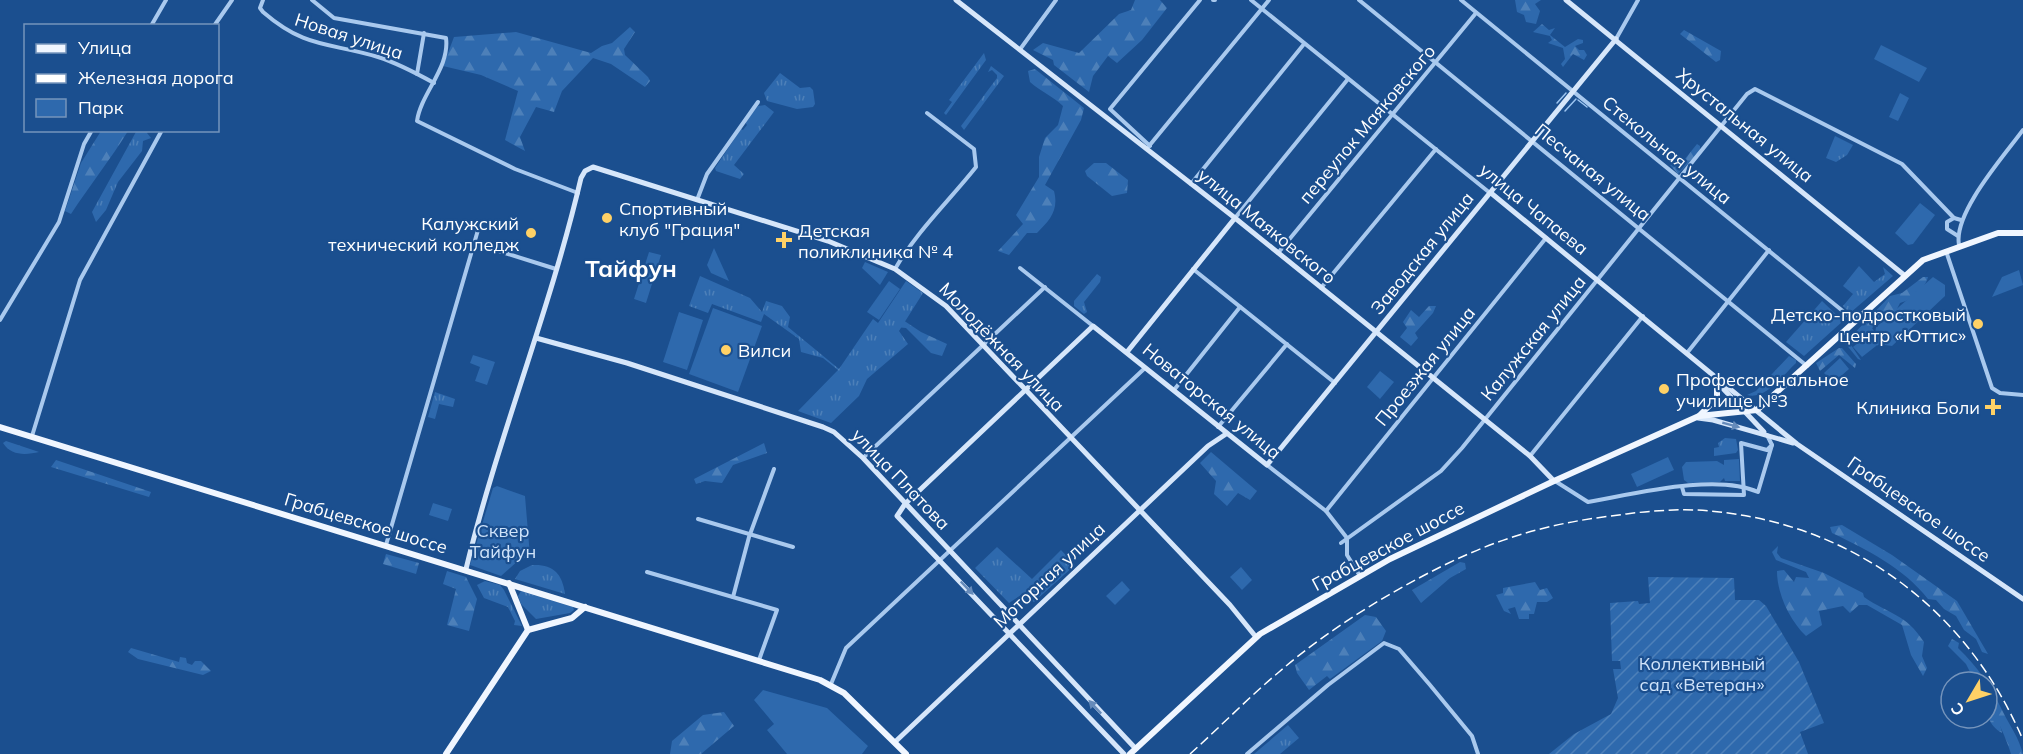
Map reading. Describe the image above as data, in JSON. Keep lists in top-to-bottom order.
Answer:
{
  "streets": {
    "main road": ["Грабцевское шоссе"],
    "street": [
      "Новая улица",
      "переулок Маяковского",
      "Хрустальная улица",
      "Стекольная улица",
      "Песчаная улица",
      "улица Чапаева",
      "улица Маяковского",
      "Заводская улица",
      "Калужская улица",
      "Молодёжная улица",
      "Проезжая улица",
      "Новаторская улица",
      "улица Платова",
      "Моторная улица"
    ]
  },
  "crossings": [
    ["переулок Маяковского", "Стекольная улица"],
    ["переулок Маяковского", "Песчаная улица"],
    ["переулок Маяковского", "улица Чапаева"],
    ["переулок Маяковского", "улица Маяковского"],
    ["Хрустальная улица", "Заводская улица"],
    ["Хрустальная улица", "Калужская улица"],
    ["Стекольная улица", "Заводская улица"],
    ["Стекольная улица", "Калужская улица"],
    ["Песчаная улица", "Заводская улица"],
    ["Песчаная улица", "Калужская улица"],
    ["улица Чапаева", "Заводская улица"],
    ["улица Чапаева", "Калужская улица"],
    ["улица Чапаева", "Проезжая улица"],
    ["улица Чапаева", "Грабцевское шоссе"],
    ["улица Маяковского", "Заводская улица"],
    ["улица Маяковского", "Калужская улица"],
    ["улица Маяковского", "Проезжая улица"],
    ["улица Маяковского", "Грабцевское шоссе"],
    ["Заводская улица", "Новаторская улица"],
    ["Калужская улица", "Новаторская улица"],
    ["Молодёжная улица", "Грабцевское шоссе"],
    ["Молодёжная улица", "Моторная улица"],
    ["Проезжая улица", "Новаторская улица"],
    ["Новаторская улица", "Грабцевское шоссе"],
    ["Новаторская улица", "Моторная улица"],
    ["улица Платова", "Грабцевское шоссе"],
    ["улица Платова", "Моторная улица"],
    ["Грабцевское шоссе", "Моторная улица"]
  ],
  "districts": ["Тайфун"],
  "parks": ["Сквер Тайфун", "Коллективный сад «Ветеран»"],
  "places": {
    "other": [
      "Спортивный клуб \"Грация\"",
      "Калужский технический колледж",
      "Детско-подростковый центр «Юттис»",
      "Вилси",
      "Профессиональное училище №3"
    ],
    "health": ["Детская поликлиника № 4", "Клиника Боли"]
  },
  "legend": ["Улица", "Железная дорога", "Парк"],
  "north": "bottom left"
}
